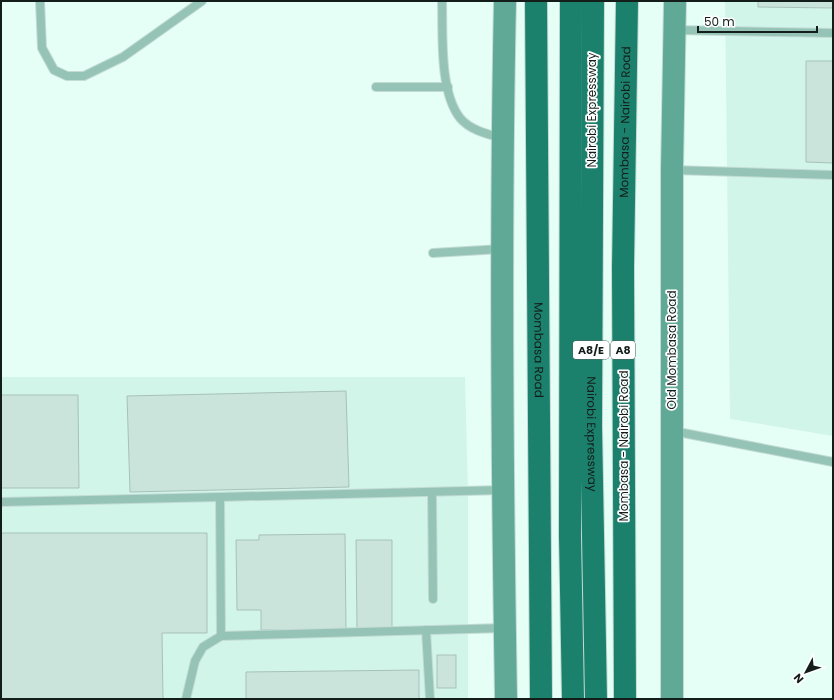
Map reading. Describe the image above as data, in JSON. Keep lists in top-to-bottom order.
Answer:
{
  "streets": {
    "highway": [
      "Nairobi Expressway",
      "Mombasa - Nairobi Road",
      "Mombasa Road",
      "A8/E",
      "A8"
    ],
    "street": ["Old Mombasa Road"]
  },
  "scale_bar": "50 m",
  "north": "bottom left"
}
